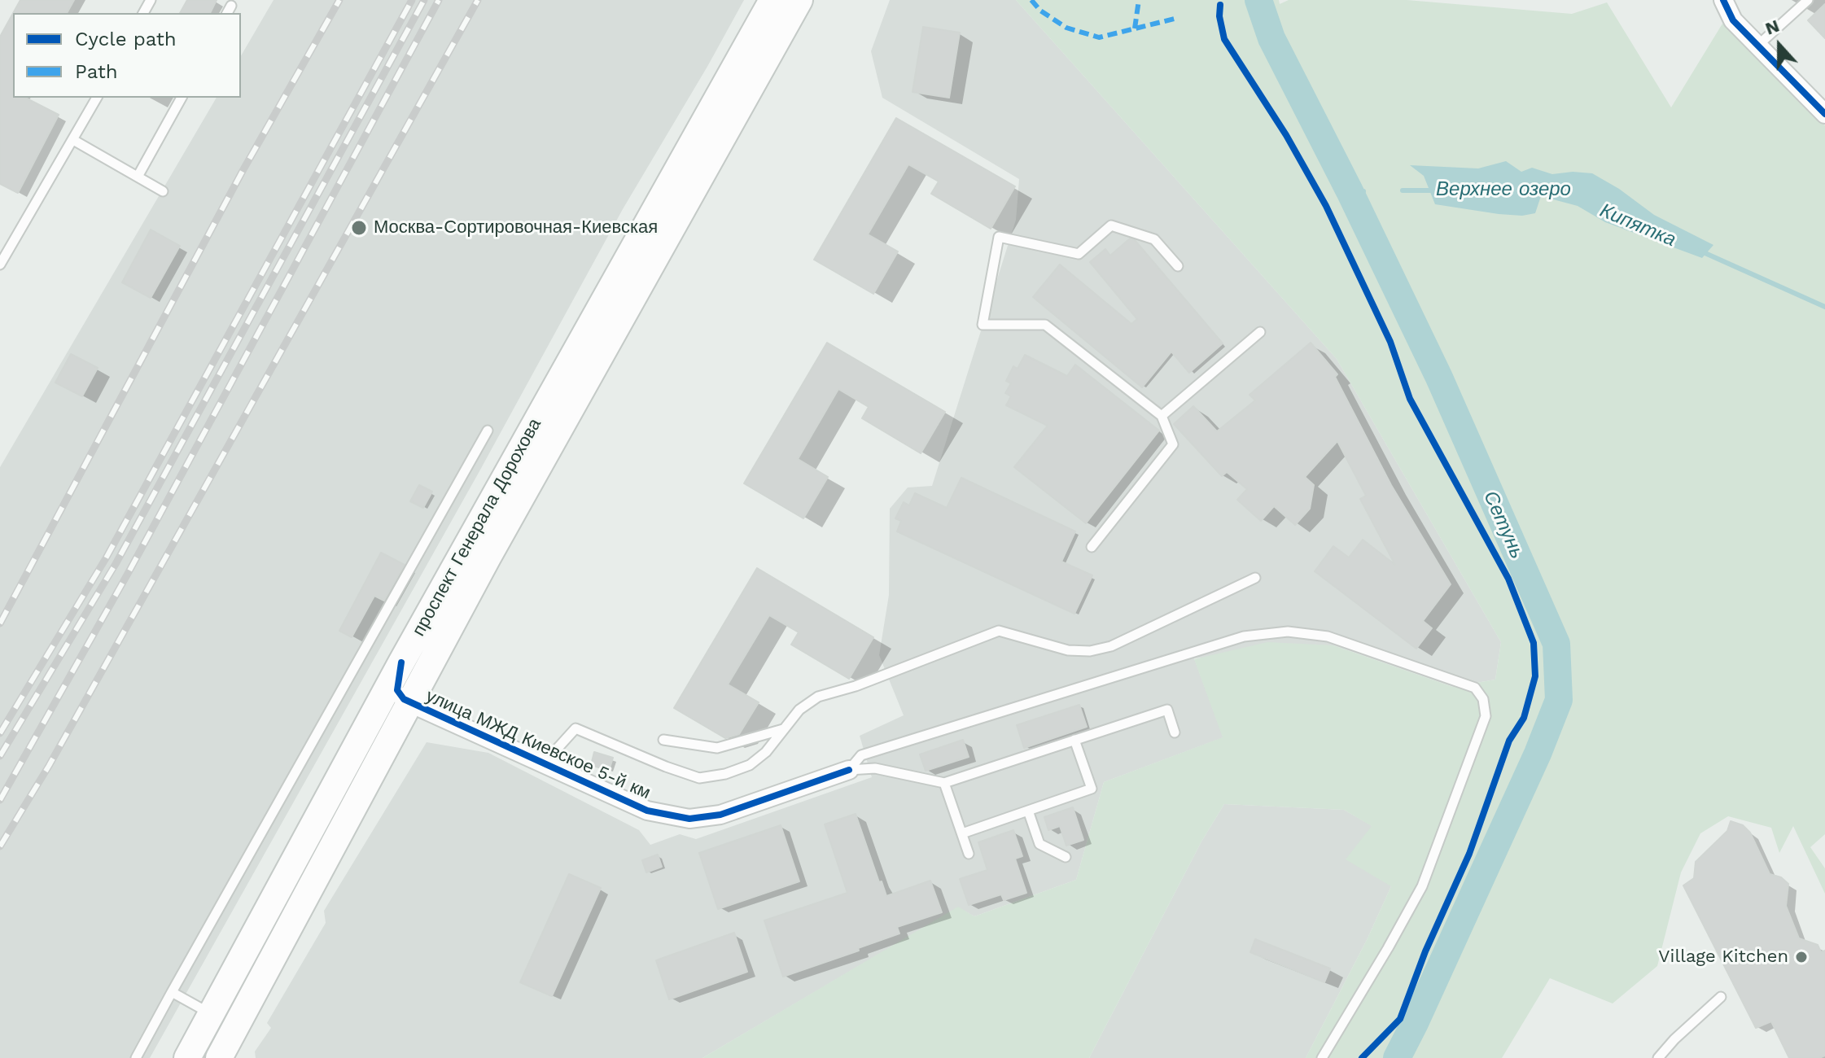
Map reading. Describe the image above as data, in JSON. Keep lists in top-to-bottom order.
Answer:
{
  "streets": {
    "main road": ["проспект Генерала Дорохова"],
    "street": ["улица МЖД Киевское 5-й км"]
  },
  "crossings": [
    ["проспект Генерала Дорохова", "улица МЖД Киевское 5-й км"]
  ],
  "water": ["Верхнее озеро", "Кипятка", "Сетунь"],
  "places": ["Москва-Сортировочная-Киевская", "Village Kitchen"],
  "legend": ["Cycle path", "Path"],
  "north": "top"
}
